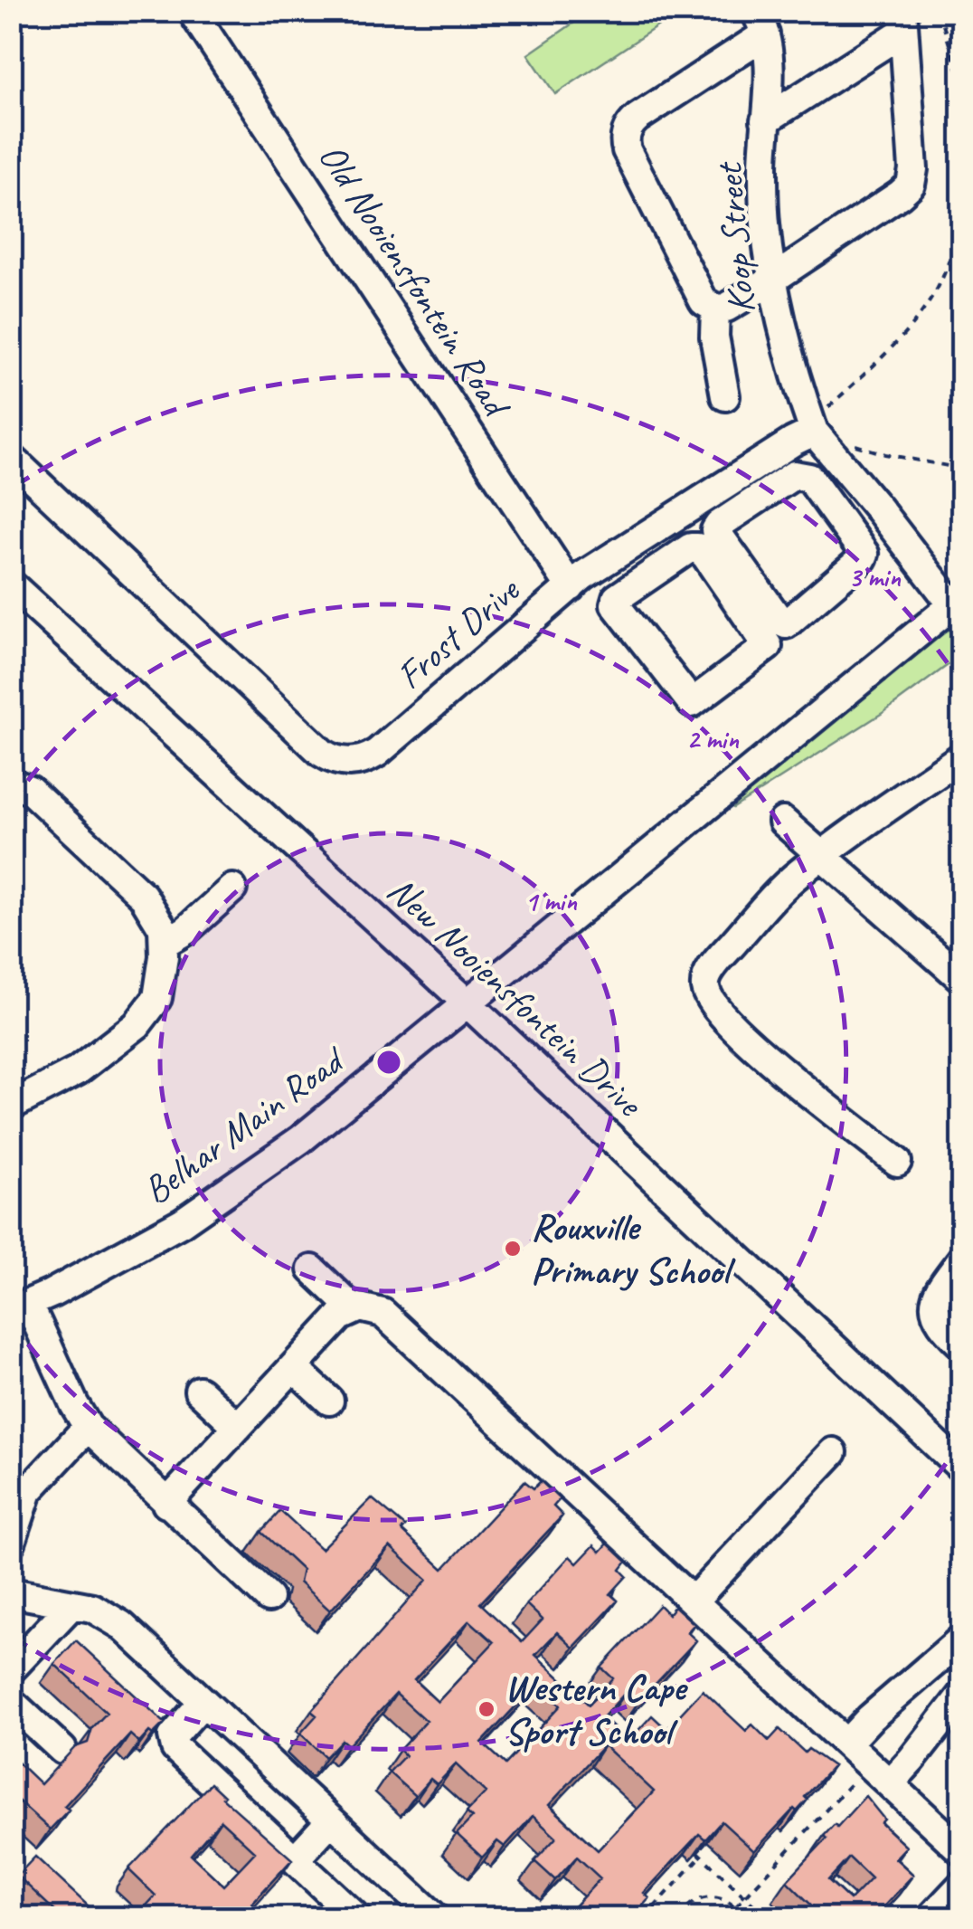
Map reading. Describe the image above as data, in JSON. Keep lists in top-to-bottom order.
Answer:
{
  "streets": {
    "street": [
      "Koop Street",
      "Old Nooiensfontein Road",
      "Frost Drive",
      "New Nooiensfontein Drive",
      "Belhar Main Road"
    ]
  },
  "crossings": [
    ["Koop Street", "Frost Drive"],
    ["Old Nooiensfontein Road", "Frost Drive"],
    ["New Nooiensfontein Drive", "Belhar Main Road"]
  ],
  "places": ["Rouxville Primary School", "Western Cape Sport School"],
  "rings": ["3 min", "2 min", "1 min"]
}
